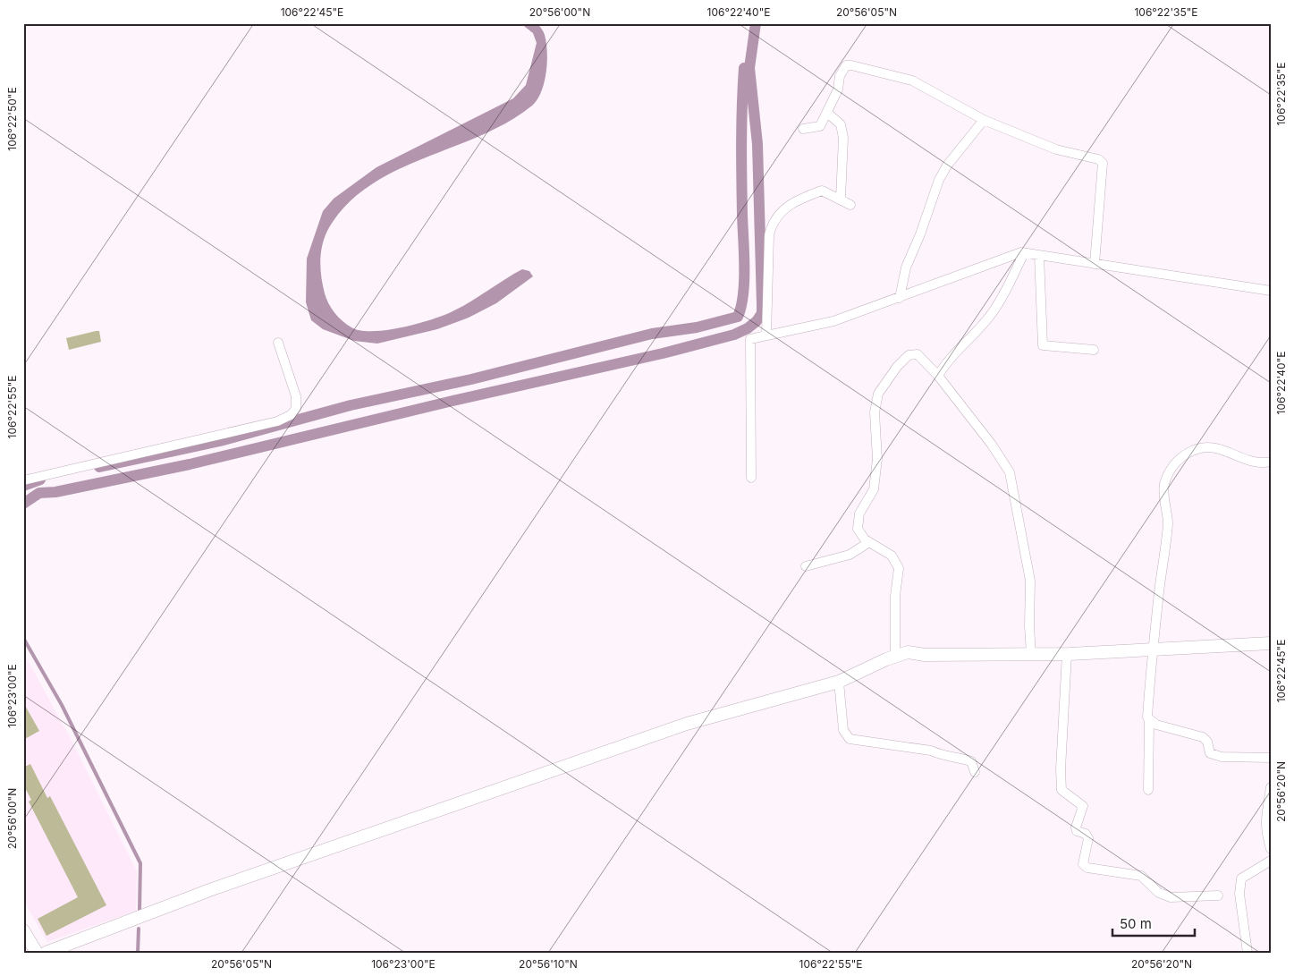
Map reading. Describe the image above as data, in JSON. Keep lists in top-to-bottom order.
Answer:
{
  "scale_bar": "50 m",
  "coordinates": [
    "106°22'45\"E",
    "20°56'00\"N",
    "106°22'40\"E",
    "20°56'05\"N",
    "106°22'35\"E",
    "106°22'50\"E",
    "106°22'55\"E",
    "106°23'00\"E",
    "20°56'20\"N",
    "20°56'10\"N"
  ]
}
